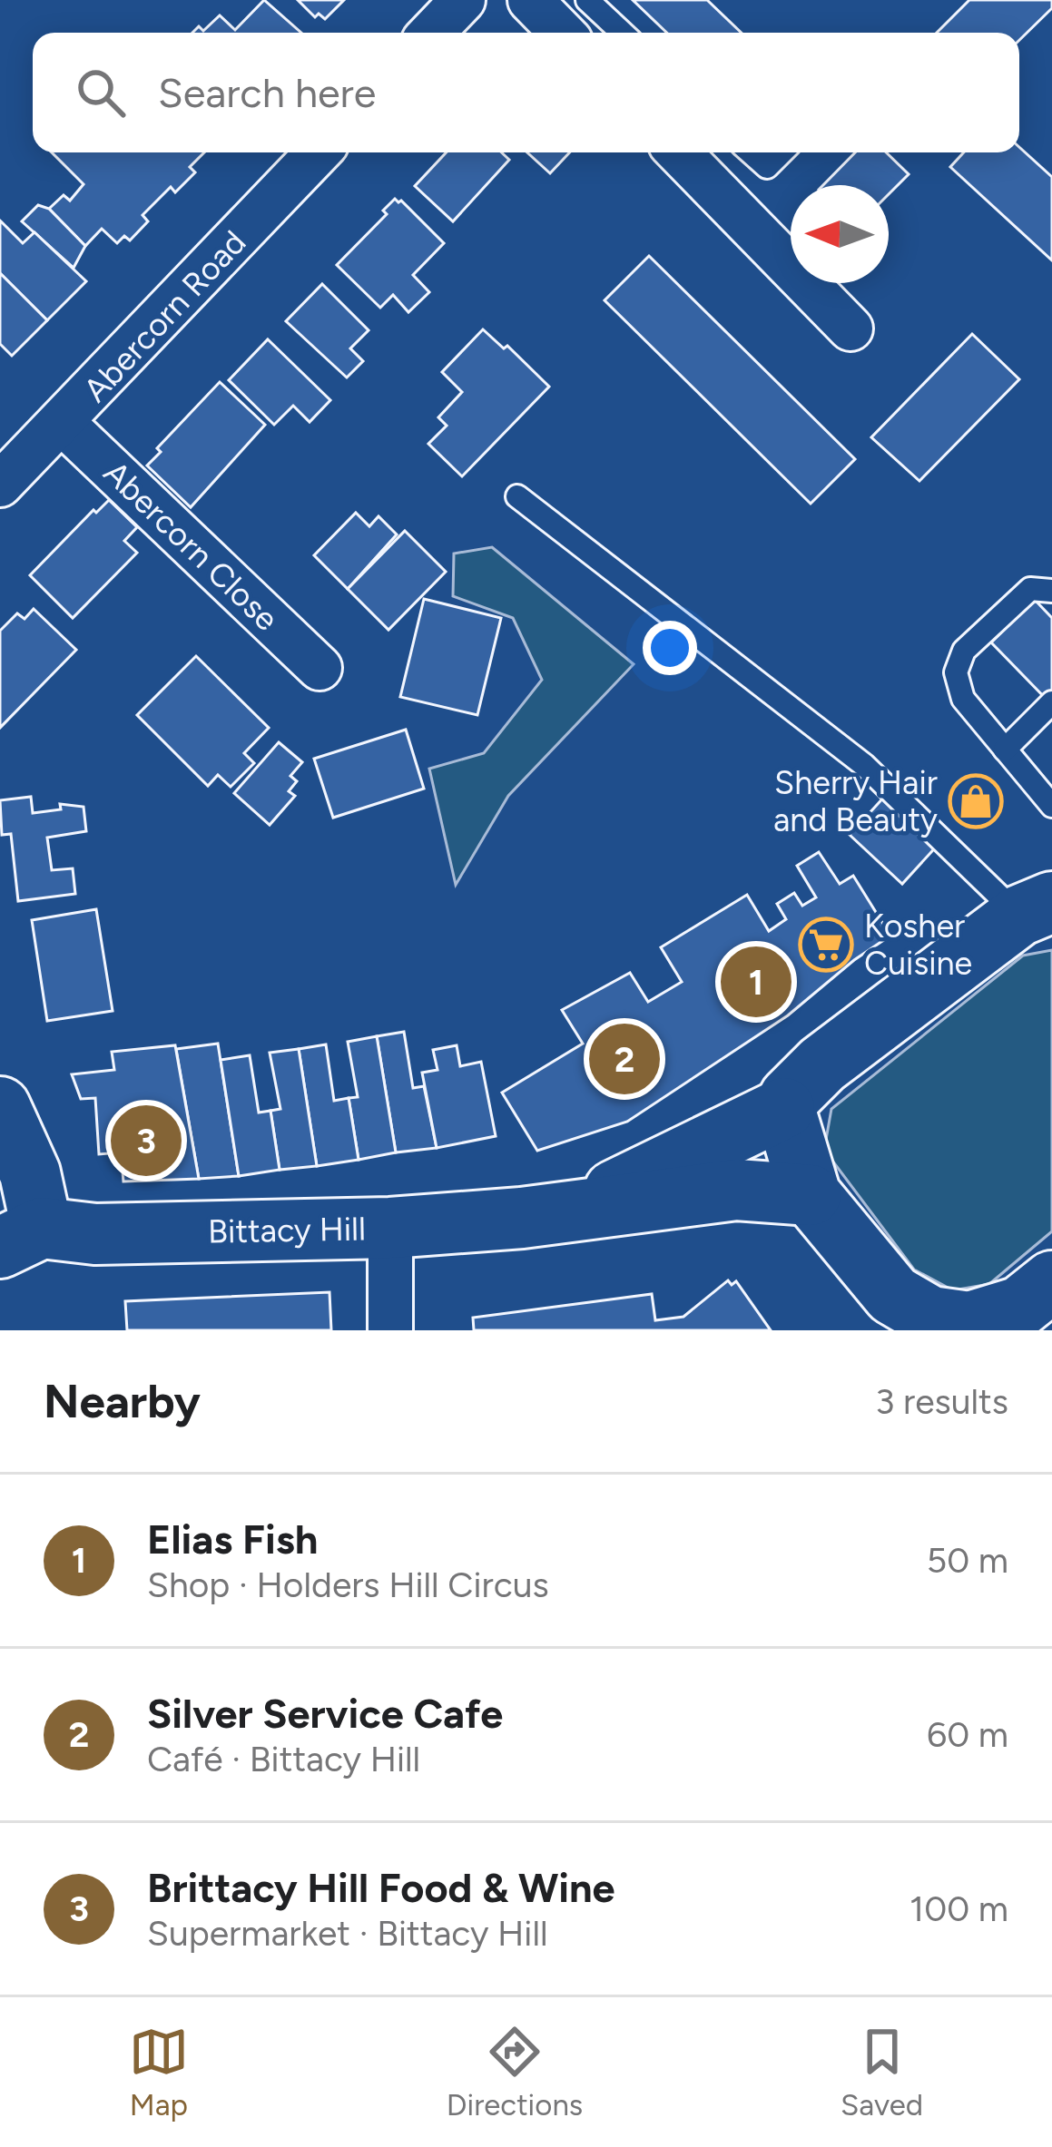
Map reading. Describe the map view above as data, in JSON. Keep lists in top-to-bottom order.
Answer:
{
  "streets": {
    "main road": ["Bittacy Hill"],
    "street": ["Abercorn Road", "Abercorn Close"]
  },
  "crossings": [
    ["Abercorn Road", "Abercorn Close"]
  ],
  "places": {
    "shop": ["Sherry Hair and Beauty"],
    "supermarket": ["Kosher Cuisine"]
  },
  "north": "left",
  "page": {
    "search": "Search here",
    "pins": ["1", "2", "3"],
    "heading": ["Nearby", "3 results"],
    "list": [
      {
        "mark": "1",
        "name": "Elias Fish",
        "note": "Shop · Holders Hill Circus",
        "value": "50 m"
      },
      {
        "mark": "2",
        "name": "Silver Service Cafe",
        "note": "Café · Bittacy Hill",
        "value": "60 m"
      },
      {
        "mark": "3",
        "name": "Brittacy Hill Food & Wine",
        "note": "Supermarket · Bittacy Hill",
        "value": "100 m"
      }
    ],
    "nav": ["Map", "Directions", "Saved"]
  }
}
